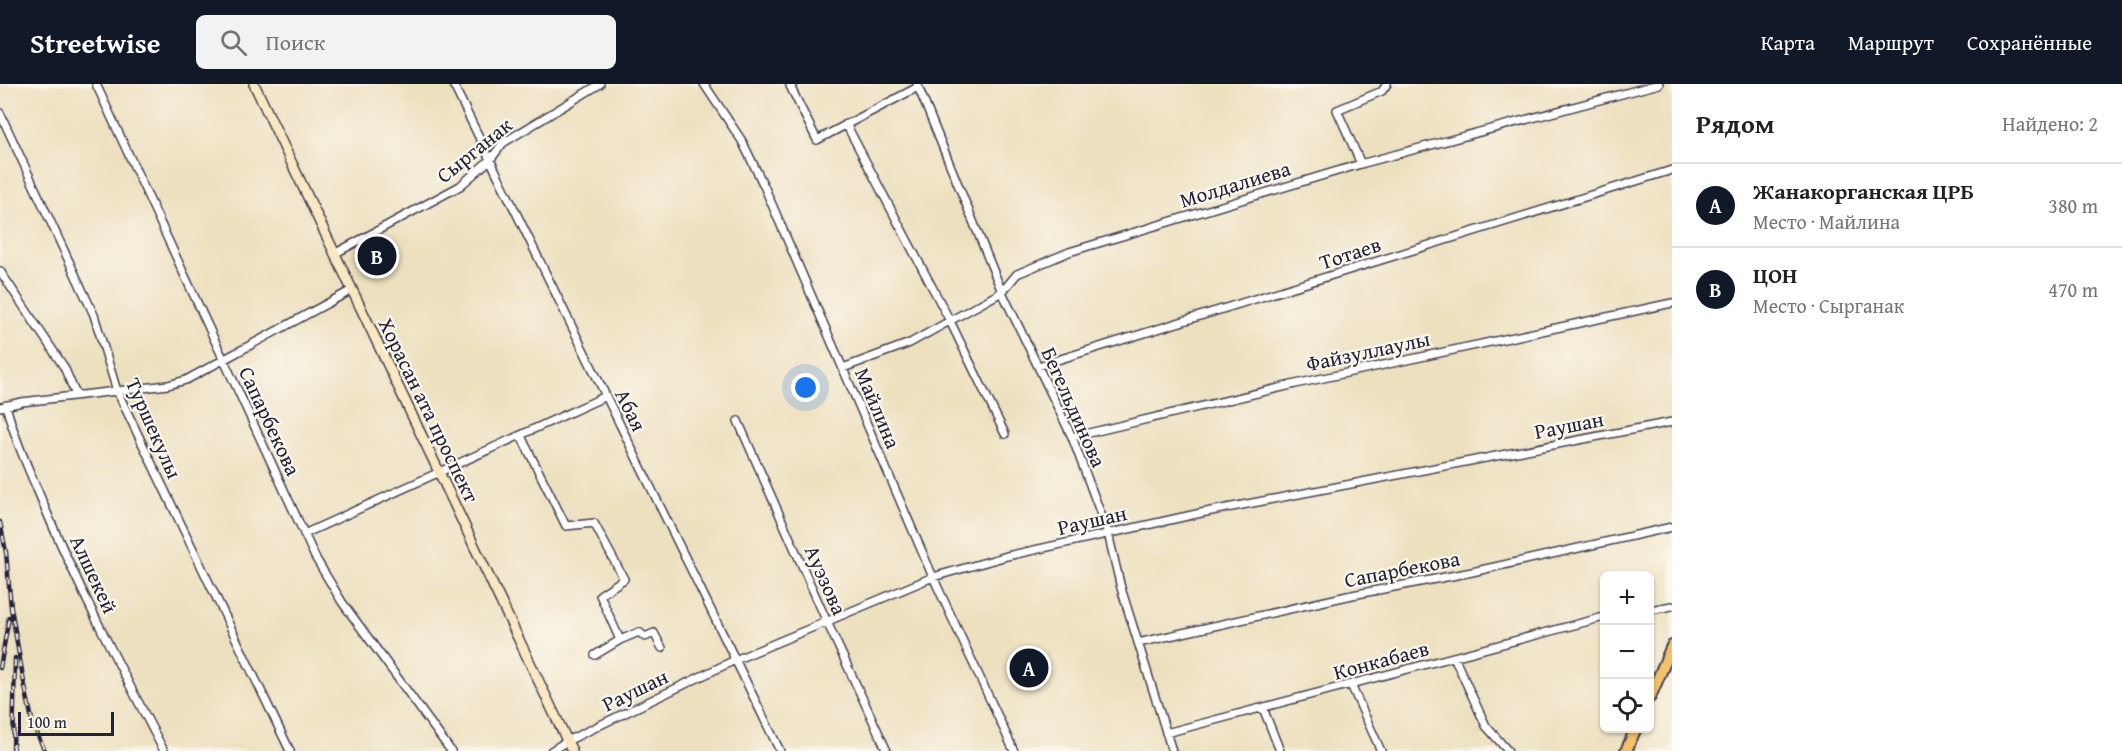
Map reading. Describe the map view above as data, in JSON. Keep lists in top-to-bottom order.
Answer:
{
  "streets": {
    "main road": ["Хорасан ата проспект"],
    "street": [
      "Сырганак",
      "Молдалиева",
      "Тотаев",
      "Файзуллаулы",
      "Бегельдинова",
      "Майлина",
      "Абая",
      "Сапарбекова",
      "Раушан",
      "Туршекулы",
      "Алшекей",
      "Ауэзова",
      "Конкабаев"
    ]
  },
  "crossings": [
    ["Сырганак", "Хорасан ата проспект"],
    ["Сырганак", "Абая"],
    ["Молдалиева", "Бегельдинова"],
    ["Молдалиева", "Майлина"],
    ["Тотаев", "Бегельдинова"],
    ["Файзуллаулы", "Бегельдинова"],
    ["Бегельдинова", "Сапарбекова"],
    ["Бегельдинова", "Раушан"],
    ["Бегельдинова", "Конкабаев"],
    ["Майлина", "Раушан"],
    ["Хорасан ата проспект", "Раушан"],
    ["Абая", "Раушан"],
    ["Раушан", "Ауэзова"]
  ],
  "scale_bar": "100 m",
  "page": {
    "header": "Streetwise",
    "search": "Поиск",
    "nav": ["Карта", "Маршрут", "Сохранённые"],
    "heading": ["Рядом", "Найдено: 2"],
    "list": [
      {
        "mark": "A",
        "name": "Жанакорганская ЦРБ",
        "note": "Место · Майлина",
        "value": "380 m"
      },
      {
        "mark": "B",
        "name": "ЦОН",
        "note": "Место · Сырганак",
        "value": "470 m"
      }
    ],
    "pins": ["B", "A"],
    "map_buttons": ["+", "−"],
    "scale": "100 m"
  }
}
